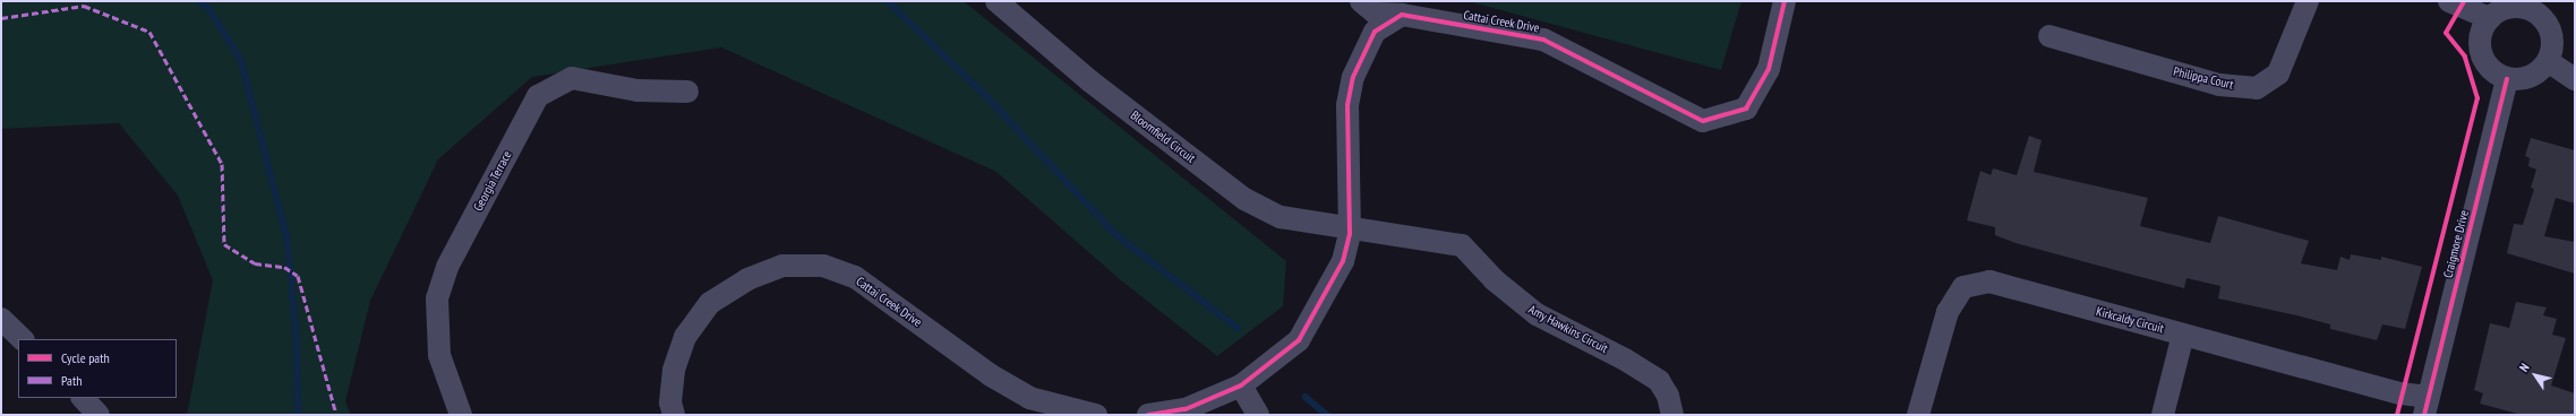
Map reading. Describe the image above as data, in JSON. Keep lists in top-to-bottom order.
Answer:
{
  "streets": {
    "street": [
      "Cattai Creek Drive",
      "Philippa Court",
      "Bloomfield Circuit",
      "Georgia Terrace",
      "Craigmore Drive",
      "Kirkcaldy Circuit",
      "Amy Hawkins Circuit"
    ]
  },
  "crossings": [
    ["Bloomfield Circuit", "Amy Hawkins Circuit"],
    ["Craigmore Drive", "Kirkcaldy Circuit"]
  ],
  "legend": ["Cycle path", "Path"],
  "north": "top left"
}
